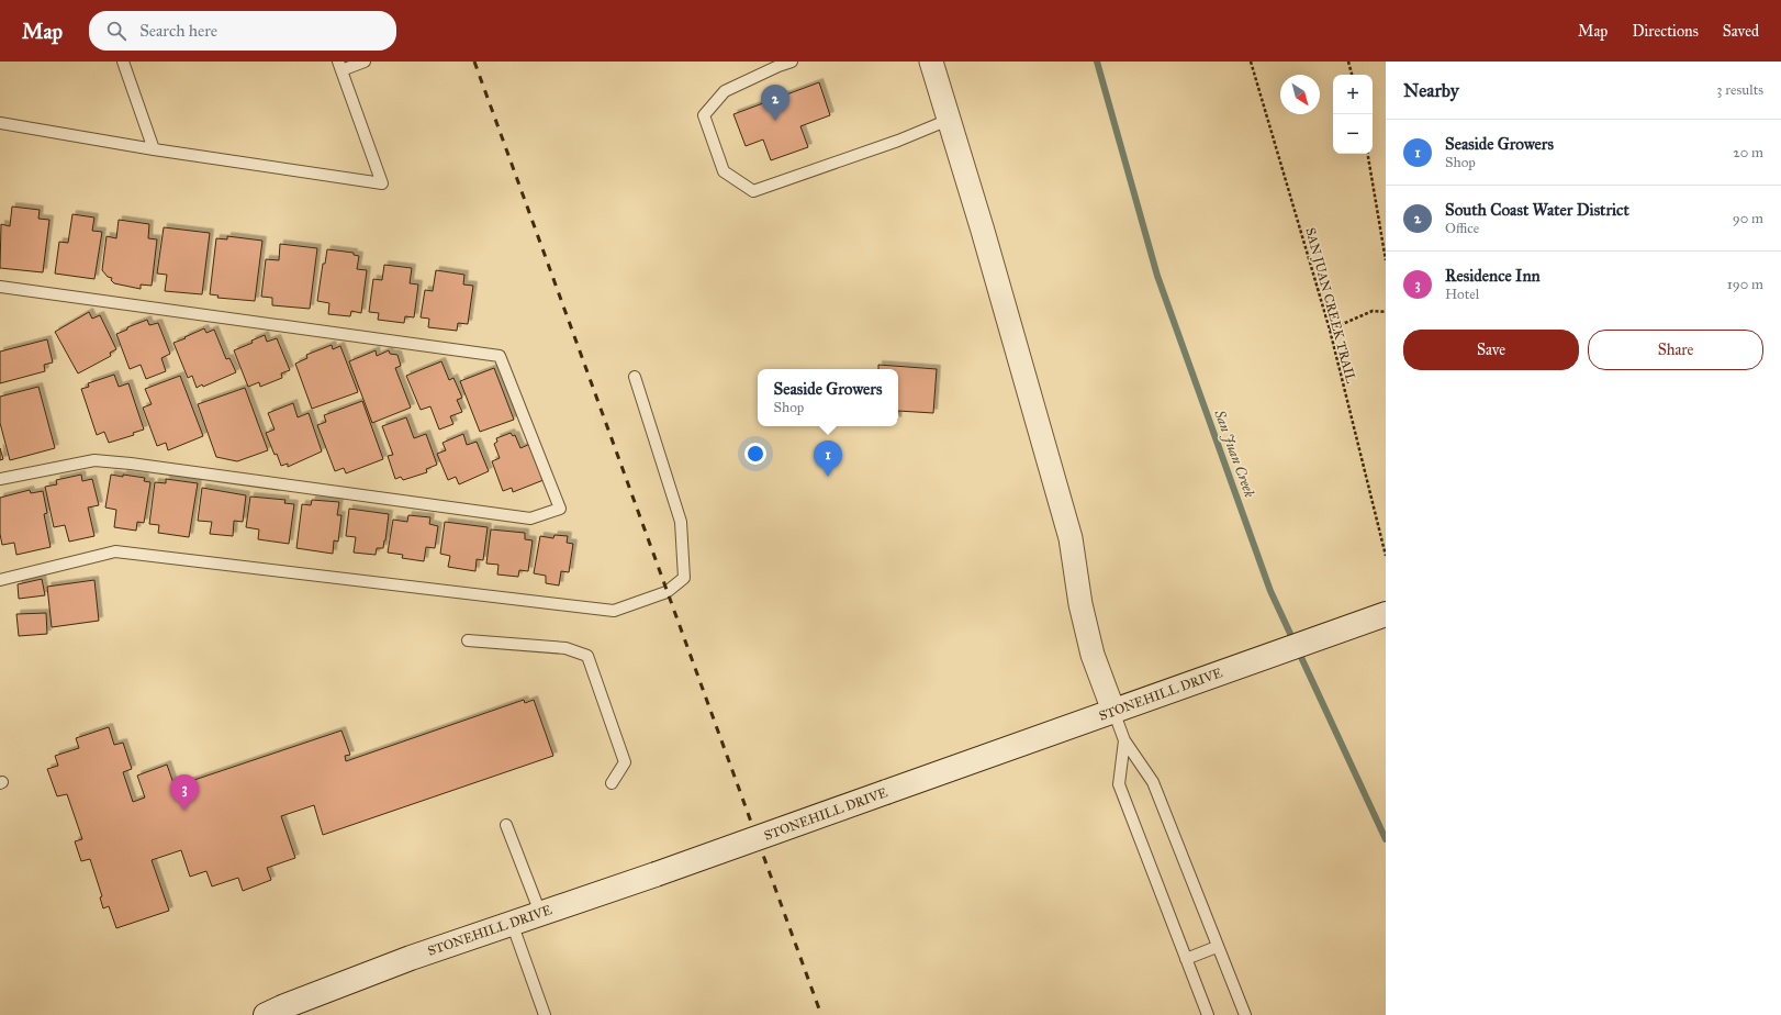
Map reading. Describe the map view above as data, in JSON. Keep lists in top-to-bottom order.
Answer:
{
  "streets": {
    "main road": ["STONEHILL DRIVE"],
    "path": ["SAN JUAN CREEK TRAIL"]
  },
  "water": ["San Juan Creek"],
  "north": "bottom right",
  "page": {
    "header": "Map",
    "search": "Search here",
    "nav": ["Map", "Directions", "Saved"],
    "heading": ["Nearby", "3 results"],
    "map_buttons": ["+", "−"],
    "pins": ["2", "1", "3"],
    "list": [
      {
        "mark": "1",
        "name": "Seaside Growers",
        "note": "Shop",
        "value": "20 m"
      },
      {
        "mark": "2",
        "name": "South Coast Water District",
        "note": "Office",
        "value": "90 m"
      },
      {
        "mark": "3",
        "name": "Residence Inn",
        "note": "Hotel",
        "value": "190 m"
      }
    ],
    "buttons": ["Save", "Share"],
    "popup": ["Seaside Growers", "Shop"]
  }
}
